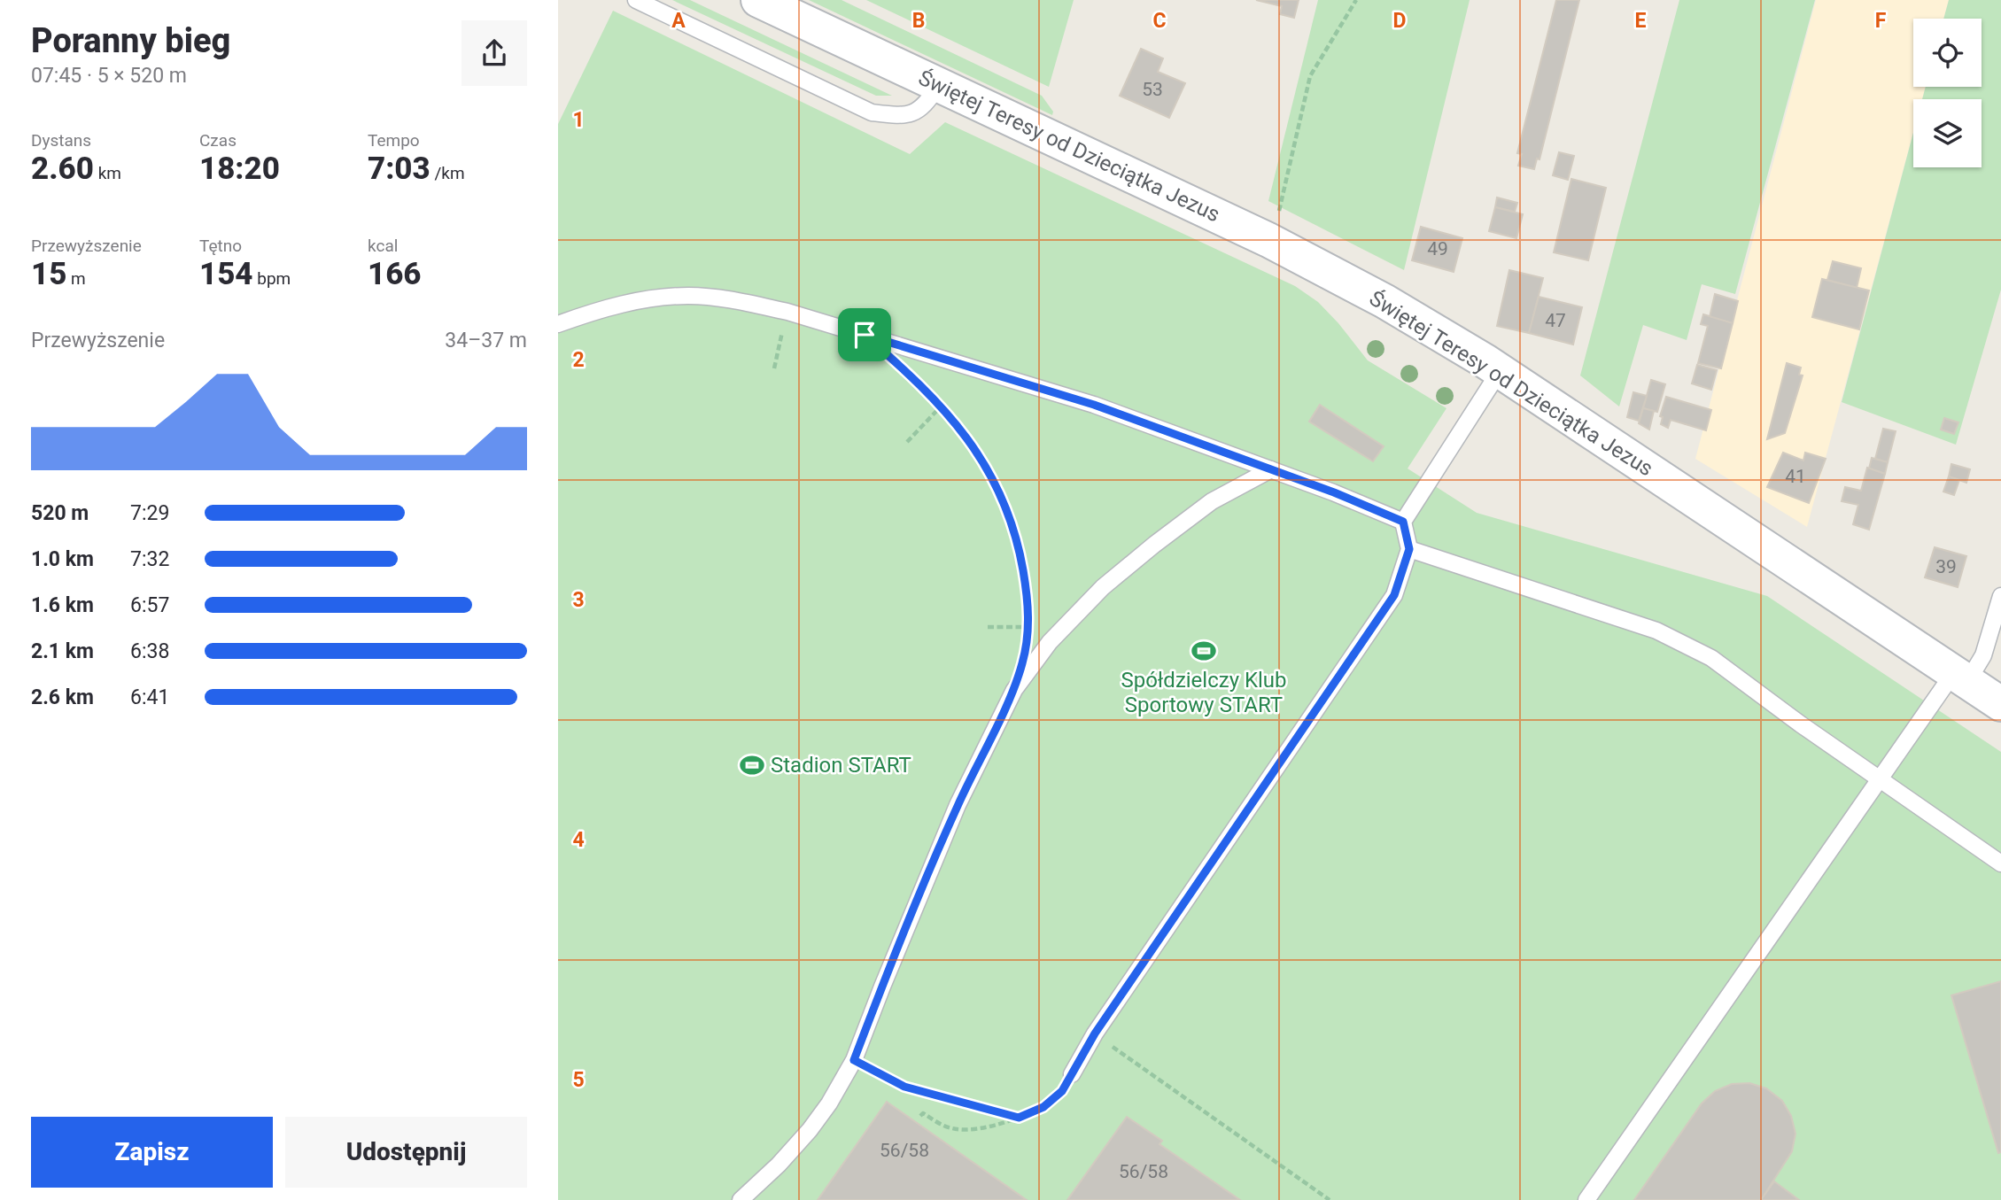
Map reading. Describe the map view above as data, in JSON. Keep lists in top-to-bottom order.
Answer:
{
  "streets": {
    "street": ["Świętej Teresy od Dzieciątka Jezus"]
  },
  "places": {
    "sports": ["Spółdzielczy Klub Sportowy START", "Stadion START"]
  },
  "house_numbers": [
    "53",
    "49",
    "47",
    "41",
    "39",
    "56/58",
    "56/58"
  ],
  "page": {
    "heading": ["Poranny bieg", "07:45 · 5 × 520 m"],
    "stats": [
      ["Dystans", "2.60 km"],
      ["Czas", "18:20"],
      ["Tempo", "7:03 /km"],
      ["Przewyższenie", "15 m"],
      ["Tętno", "154 bpm"],
      ["kcal", "166"]
    ],
    "chart": ["Przewyższenie", "34–37 m"],
    "list": [
      {
        "name": "520 m",
        "note": "7:29"
      },
      {
        "name": "1.0 km",
        "note": "7:32"
      },
      {
        "name": "1.6 km",
        "note": "6:57"
      },
      {
        "name": "2.1 km",
        "note": "6:38"
      },
      {
        "name": "2.6 km",
        "note": "6:41"
      }
    ],
    "buttons": ["Zapisz", "Udostępnij"]
  },
  "grid": {
    "columns": [
      "A",
      "B",
      "C",
      "D",
      "E",
      "F"
    ],
    "rows": [
      "1",
      "2",
      "3",
      "4",
      "5"
    ]
  }
}
